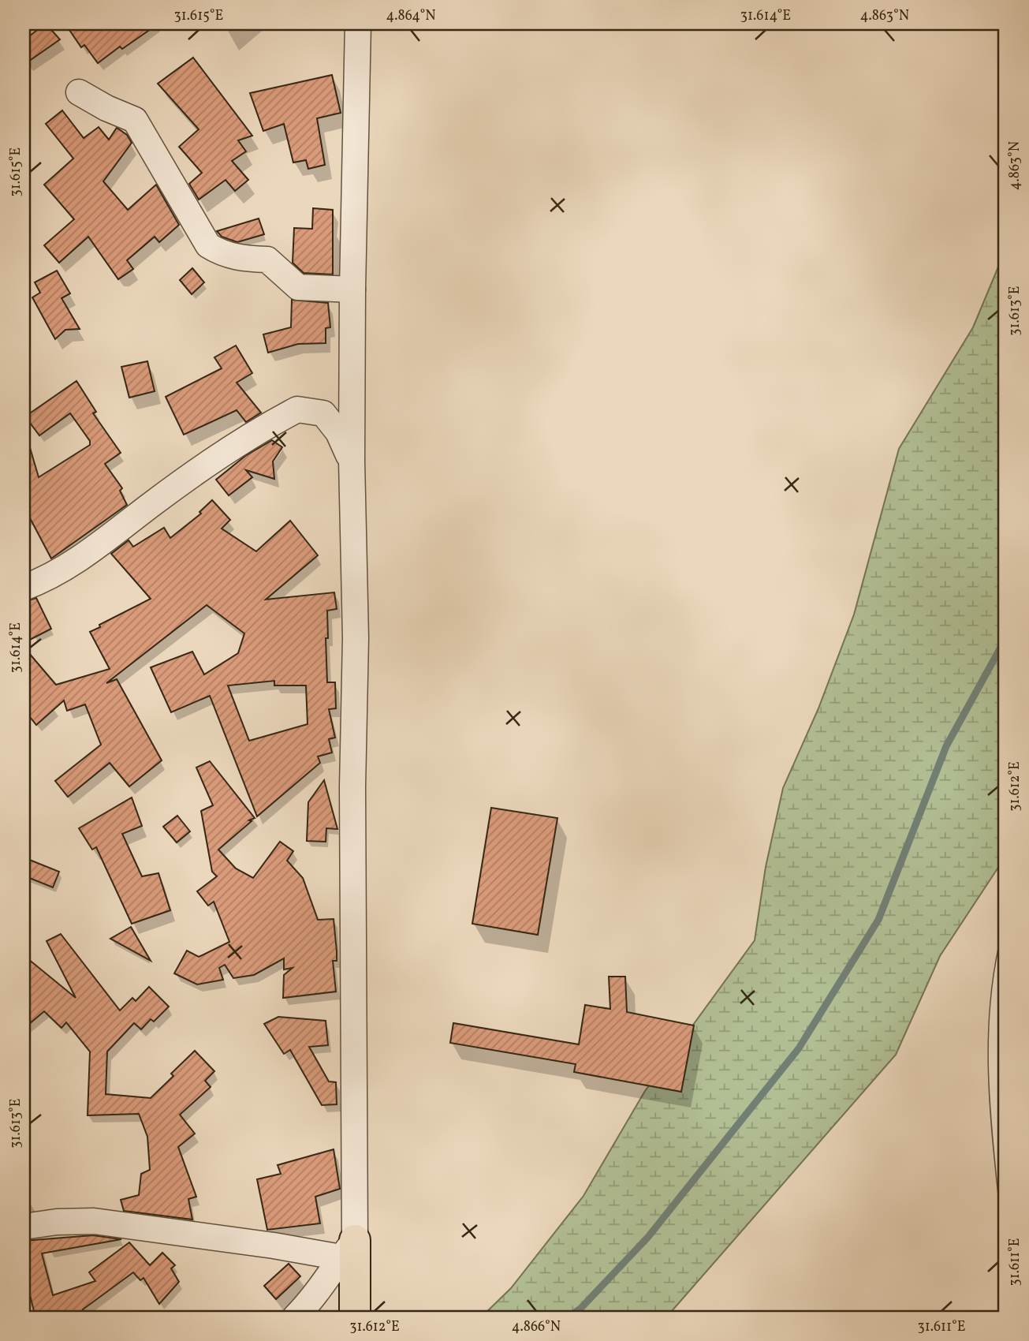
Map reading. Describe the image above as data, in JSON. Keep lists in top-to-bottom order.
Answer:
{
  "coordinates": [
    "31.615°E",
    "4.864°N",
    "31.614°E",
    "4.863°N",
    "31.613°E",
    "31.612°E",
    "31.611°E",
    "4.866°N"
  ]
}
